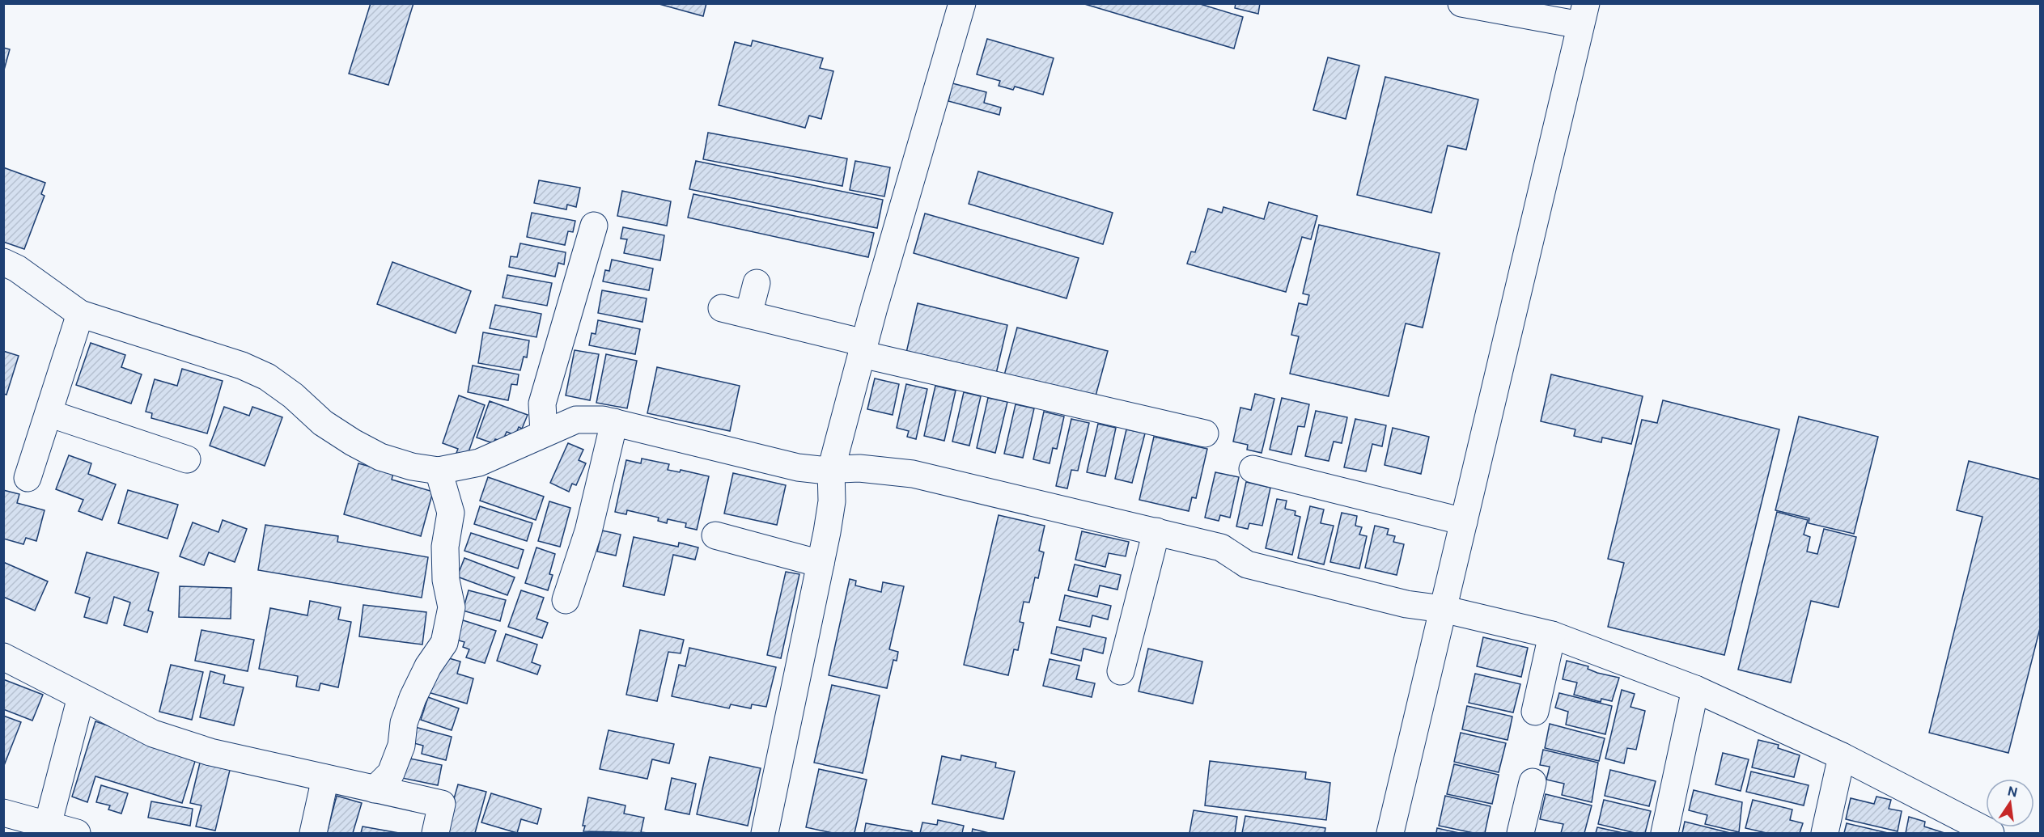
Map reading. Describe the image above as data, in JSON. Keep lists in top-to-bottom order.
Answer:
{
  "north": "top"
}
